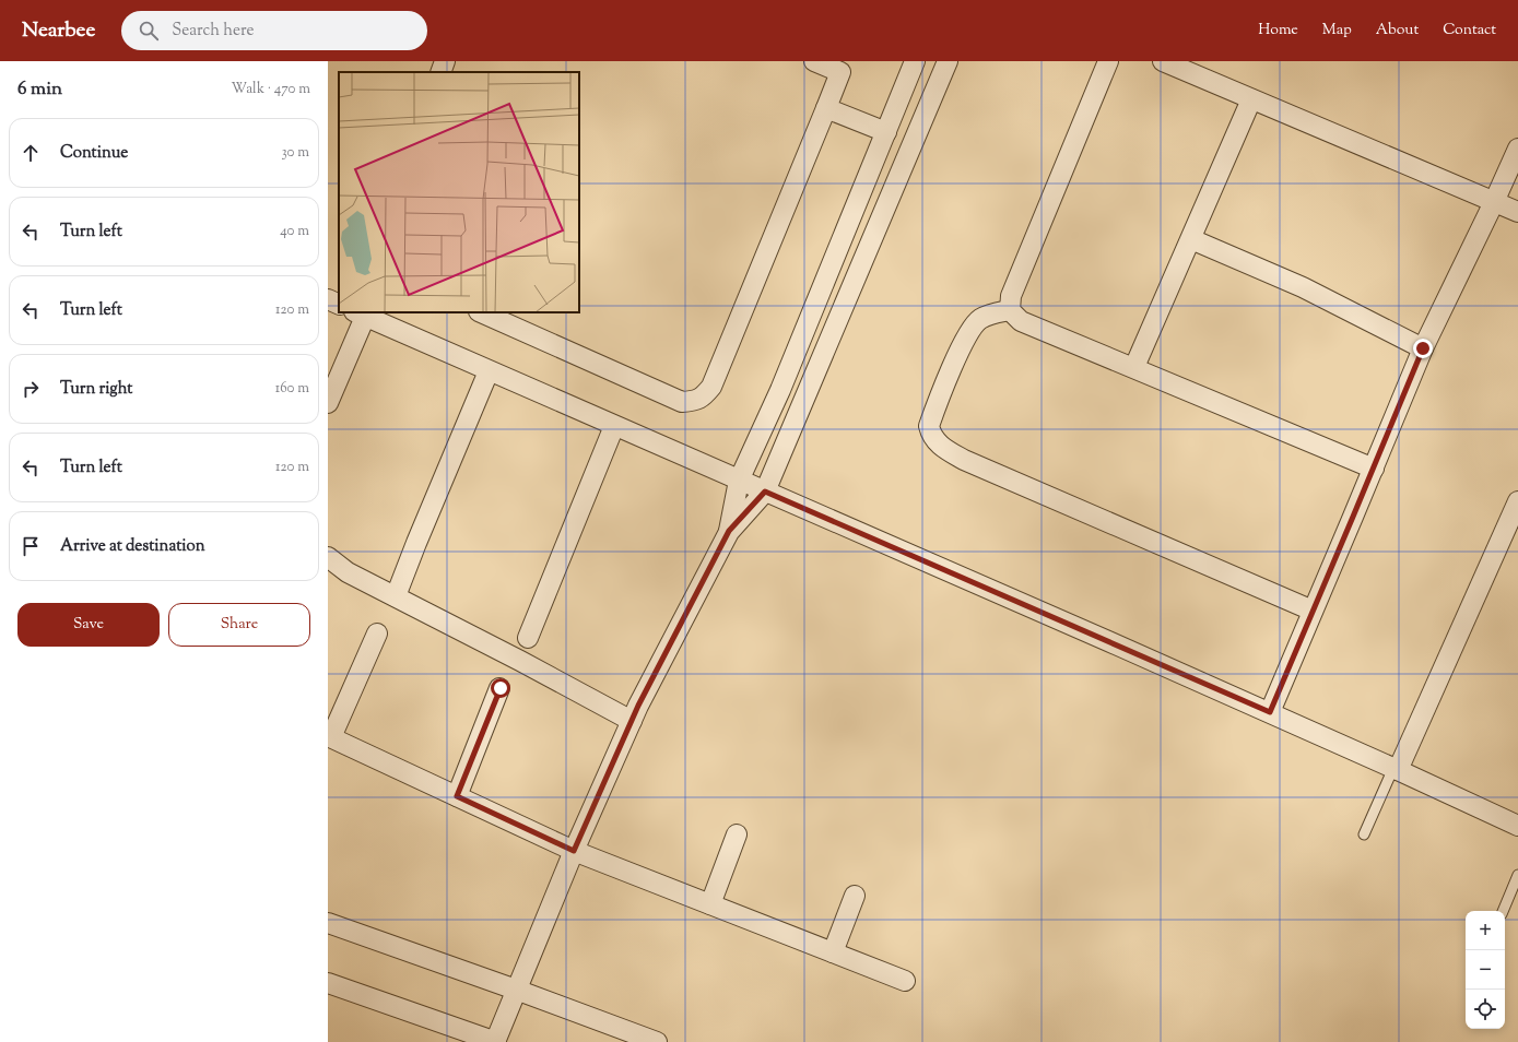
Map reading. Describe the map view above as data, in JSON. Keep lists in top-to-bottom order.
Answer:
{
  "page": {
    "header": "Nearbee",
    "search": "Search here",
    "nav": [
      "Home",
      "Map",
      "About",
      "Contact"
    ],
    "heading": ["6 min", "Walk · 470 m"],
    "list": [
      ["Continue", "30 m"],
      ["Turn left", "40 m"],
      ["Turn left", "120 m"],
      ["Turn right", "160 m"],
      ["Turn left", "120 m"],
      "Arrive at destination"
    ],
    "buttons": ["Save", "Share"],
    "map_buttons": ["+", "−"]
  }
}
